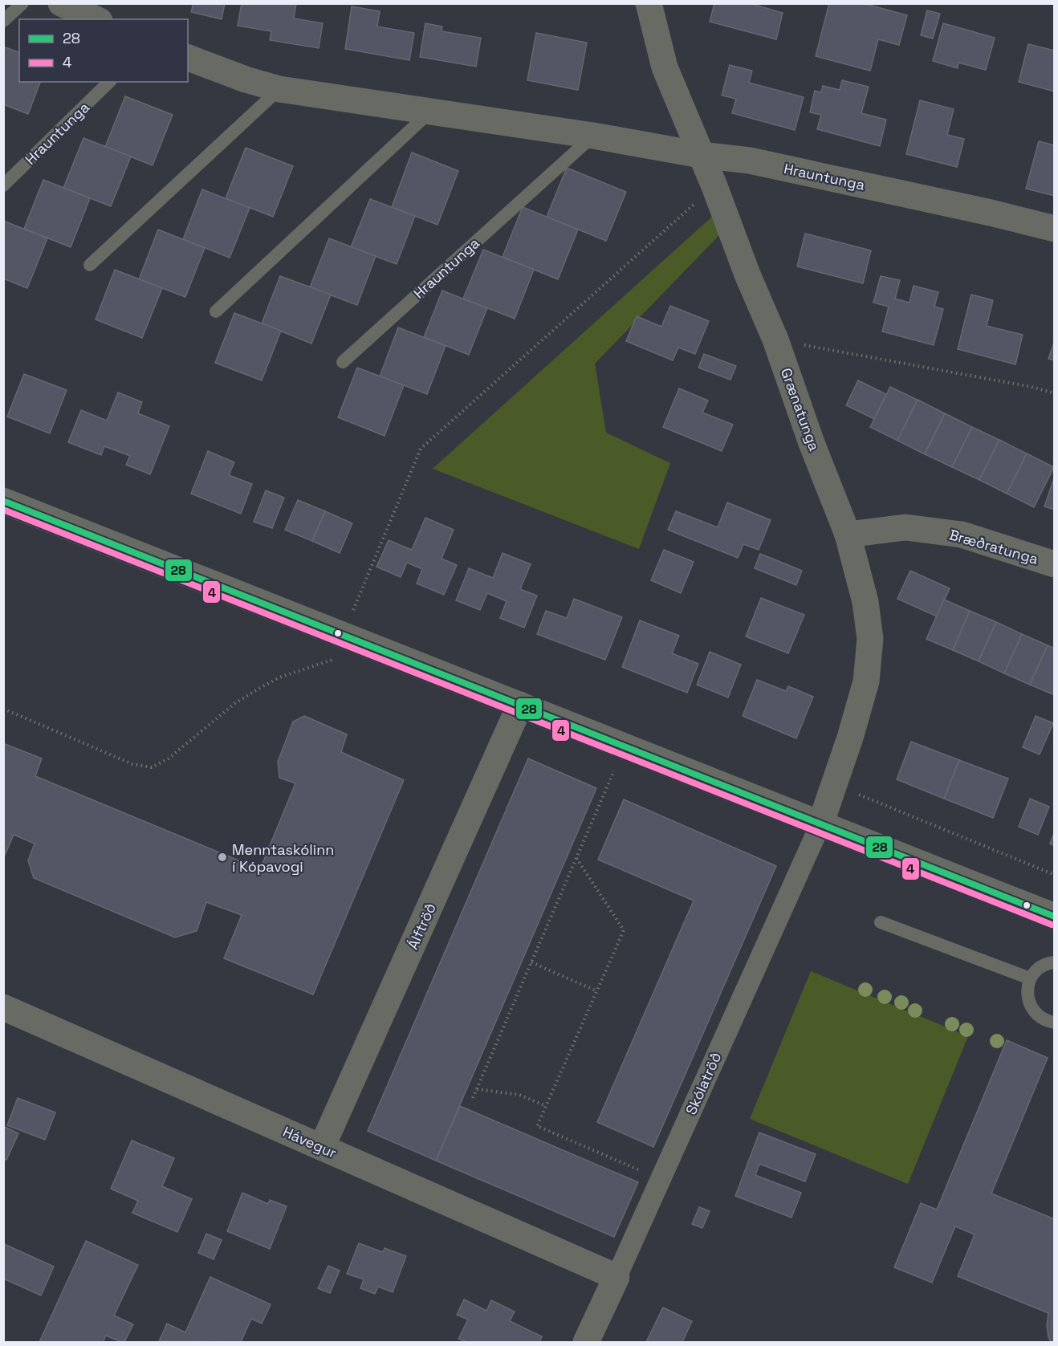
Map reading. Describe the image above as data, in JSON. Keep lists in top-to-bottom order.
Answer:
{
  "streets": {
    "street": [
      "Hrauntunga",
      "Grænatunga",
      "Bræðratunga",
      "Álftröð",
      "Skólatröð",
      "Hávegur"
    ]
  },
  "crossings": [
    ["Hrauntunga", "Grænatunga"],
    ["Grænatunga", "Bræðratunga"],
    ["Grænatunga", "Skólatröð"],
    ["Álftröð", "Hávegur"],
    ["Skólatröð", "Hávegur"]
  ],
  "places": ["Menntaskólinn í Kópavogi"],
  "lines": ["transit line 28", "transit line 4"],
  "legend": ["28", "4"]
}
